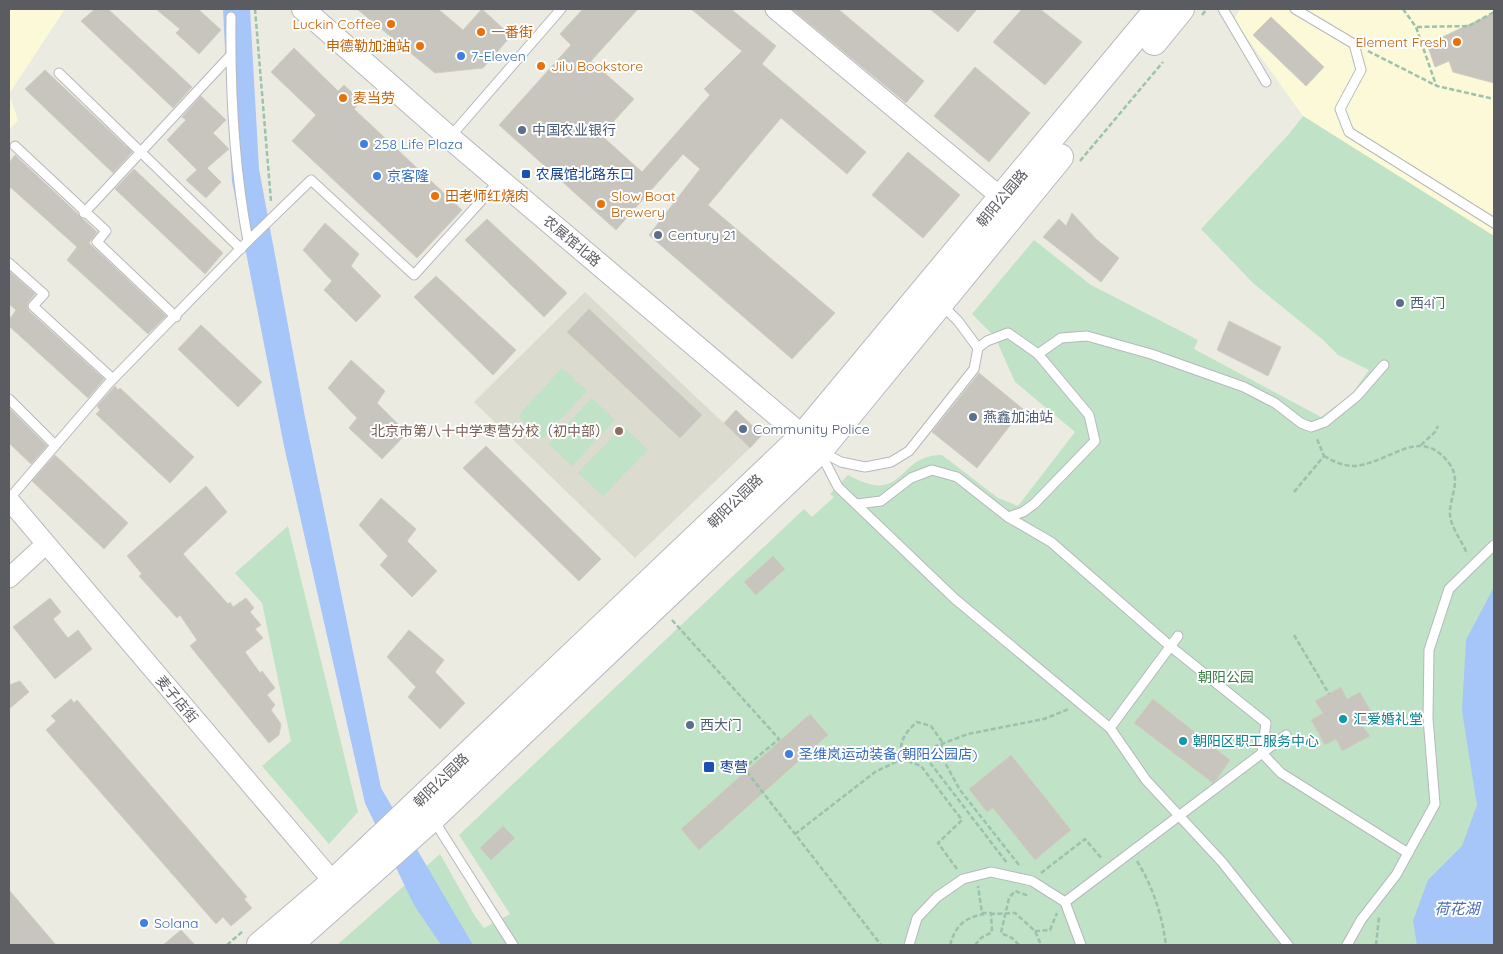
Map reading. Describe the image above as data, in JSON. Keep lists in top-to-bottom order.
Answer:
{
  "streets": {
    "main road": ["朝阳公园路"],
    "street": ["农展馆北路", "麦子店街"]
  },
  "crossings": [
    ["朝阳公园路", "农展馆北路"],
    ["朝阳公园路", "麦子店街"]
  ],
  "water": ["荷花湖"],
  "parks": ["朝阳公园"],
  "places": {
    "other": [
      "Luckin Coffee",
      "一番街",
      "Element Fresh",
      "申德勒加油站",
      "7-Eleven",
      "Jilu Bookstore",
      "麦当劳",
      "中国农业银行",
      "258 Life Plaza",
      "京客隆",
      "田老师红烧肉",
      "Slow Boat Brewery",
      "Century 21",
      "西4门",
      "燕鑫加油站",
      "Community Police",
      "北京市第八十中学枣营分校（初中部）",
      "汇爱婚礼堂",
      "西大门",
      "朝阳区职工服务中心",
      "圣维岚运动装备(朝阳公园店)",
      "Solana"
    ],
    "transit": ["农展馆北路东口", "枣营"]
  }
}
